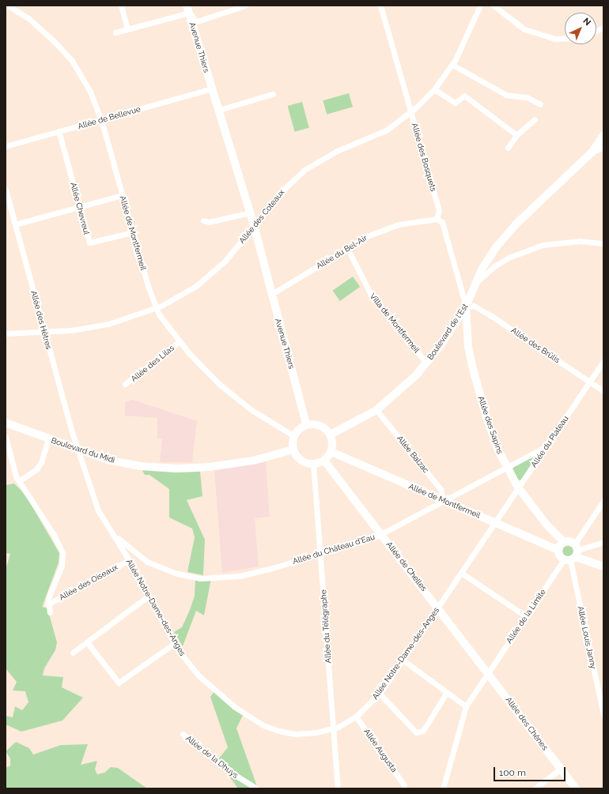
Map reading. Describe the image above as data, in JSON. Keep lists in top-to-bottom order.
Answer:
{
  "streets": {
    "main road": [
      "Avenue Thiers",
      "Allée de Montfermeil",
      "Boulevard de l'Est",
      "Allée des Sapins",
      "Boulevard du Midi",
      "Allée de Chelles",
      "Allée des Chênes"
    ],
    "street": [
      "Allée de Bellevue",
      "Allée des Bosquets",
      "Allée Chevreul",
      "Allée des Coteaux",
      "Allée du Bel-Air",
      "Allée des Hêtres",
      "Villa de Montfermeil",
      "Allée des Brûlis",
      "Allée des Lilas",
      "Allée du Plateau",
      "Allée Balzac",
      "Allée du Château d'Eau",
      "Allée des Oiseaux",
      "Allée Notre-Dame-des-Anges",
      "Allée de la Limite",
      "Allée du Télégraphe",
      "Allée Louis Janny",
      "Allée Augusta",
      "Allée de la Dhuys"
    ]
  },
  "crossings": [
    ["Avenue Thiers", "Allée de Bellevue"],
    ["Avenue Thiers", "Allée des Coteaux"],
    ["Avenue Thiers", "Allée de Montfermeil"],
    ["Avenue Thiers", "Allée du Bel-Air"],
    ["Avenue Thiers", "Boulevard de l'Est"],
    ["Avenue Thiers", "Boulevard du Midi"],
    ["Avenue Thiers", "Allée de Chelles"],
    ["Avenue Thiers", "Allée du Télégraphe"],
    ["Allée de Bellevue", "Allée Chevreul"],
    ["Allée de Bellevue", "Allée de Montfermeil"],
    ["Allée des Bosquets", "Allée des Coteaux"],
    ["Allée des Bosquets", "Allée du Bel-Air"],
    ["Allée Chevreul", "Allée de Montfermeil"],
    ["Allée des Coteaux", "Allée de Montfermeil"],
    ["Allée des Coteaux", "Allée des Hêtres"],
    ["Allée de Montfermeil", "Boulevard de l'Est"],
    ["Allée de Montfermeil", "Allée des Lilas"],
    ["Allée de Montfermeil", "Allée du Plateau"],
    ["Allée de Montfermeil", "Boulevard du Midi"],
    ["Allée de Montfermeil", "Allée Balzac"],
    ["Allée de Montfermeil", "Allée du Château d'Eau"],
    ["Allée de Montfermeil", "Allée de Chelles"],
    ["Allée de Montfermeil", "Allée Notre-Dame-des-Anges"],
    ["Allée de Montfermeil", "Allée du Télégraphe"],
    ["Allée du Bel-Air", "Villa de Montfermeil"],
    ["Allée des Hêtres", "Boulevard du Midi"],
    ["Allée des Hêtres", "Allée Notre-Dame-des-Anges"],
    ["Villa de Montfermeil", "Boulevard de l'Est"],
    ["Boulevard de l'Est", "Allée des Brûlis"],
    ["Boulevard de l'Est", "Allée des Sapins"],
    ["Boulevard de l'Est", "Boulevard du Midi"],
    ["Boulevard de l'Est", "Allée Balzac"],
    ["Boulevard de l'Est", "Allée de Chelles"],
    ["Boulevard de l'Est", "Allée du Télégraphe"],
    ["Allée des Brûlis", "Allée des Sapins"],
    ["Allée des Brûlis", "Allée du Plateau"],
    ["Allée des Sapins", "Allée du Plateau"],
    ["Allée des Sapins", "Allée du Château d'Eau"],
    ["Allée du Plateau", "Allée du Château d'Eau"],
    ["Allée du Plateau", "Allée Notre-Dame-des-Anges"],
    ["Boulevard du Midi", "Allée de Chelles"],
    ["Boulevard du Midi", "Allée Notre-Dame-des-Anges"],
    ["Boulevard du Midi", "Allée du Télégraphe"],
    ["Allée Balzac", "Allée du Château d'Eau"],
    ["Allée du Château d'Eau", "Allée de Chelles"],
    ["Allée du Château d'Eau", "Allée Notre-Dame-des-Anges"],
    ["Allée du Château d'Eau", "Allée du Télégraphe"],
    ["Allée de Chelles", "Allée Notre-Dame-des-Anges"],
    ["Allée de Chelles", "Allée de la Limite"],
    ["Allée de Chelles", "Allée du Télégraphe"],
    ["Allée de Chelles", "Allée des Chênes"],
    ["Allée des Oiseaux", "Allée Notre-Dame-des-Anges"],
    ["Allée Notre-Dame-des-Anges", "Allée du Télégraphe"],
    ["Allée Notre-Dame-des-Anges", "Allée Augusta"],
    ["Allée de la Limite", "Allée Louis Janny"],
    ["Allée de la Limite", "Allée des Chênes"]
  ],
  "scale_bar": "100 m",
  "north": "top right"
}
